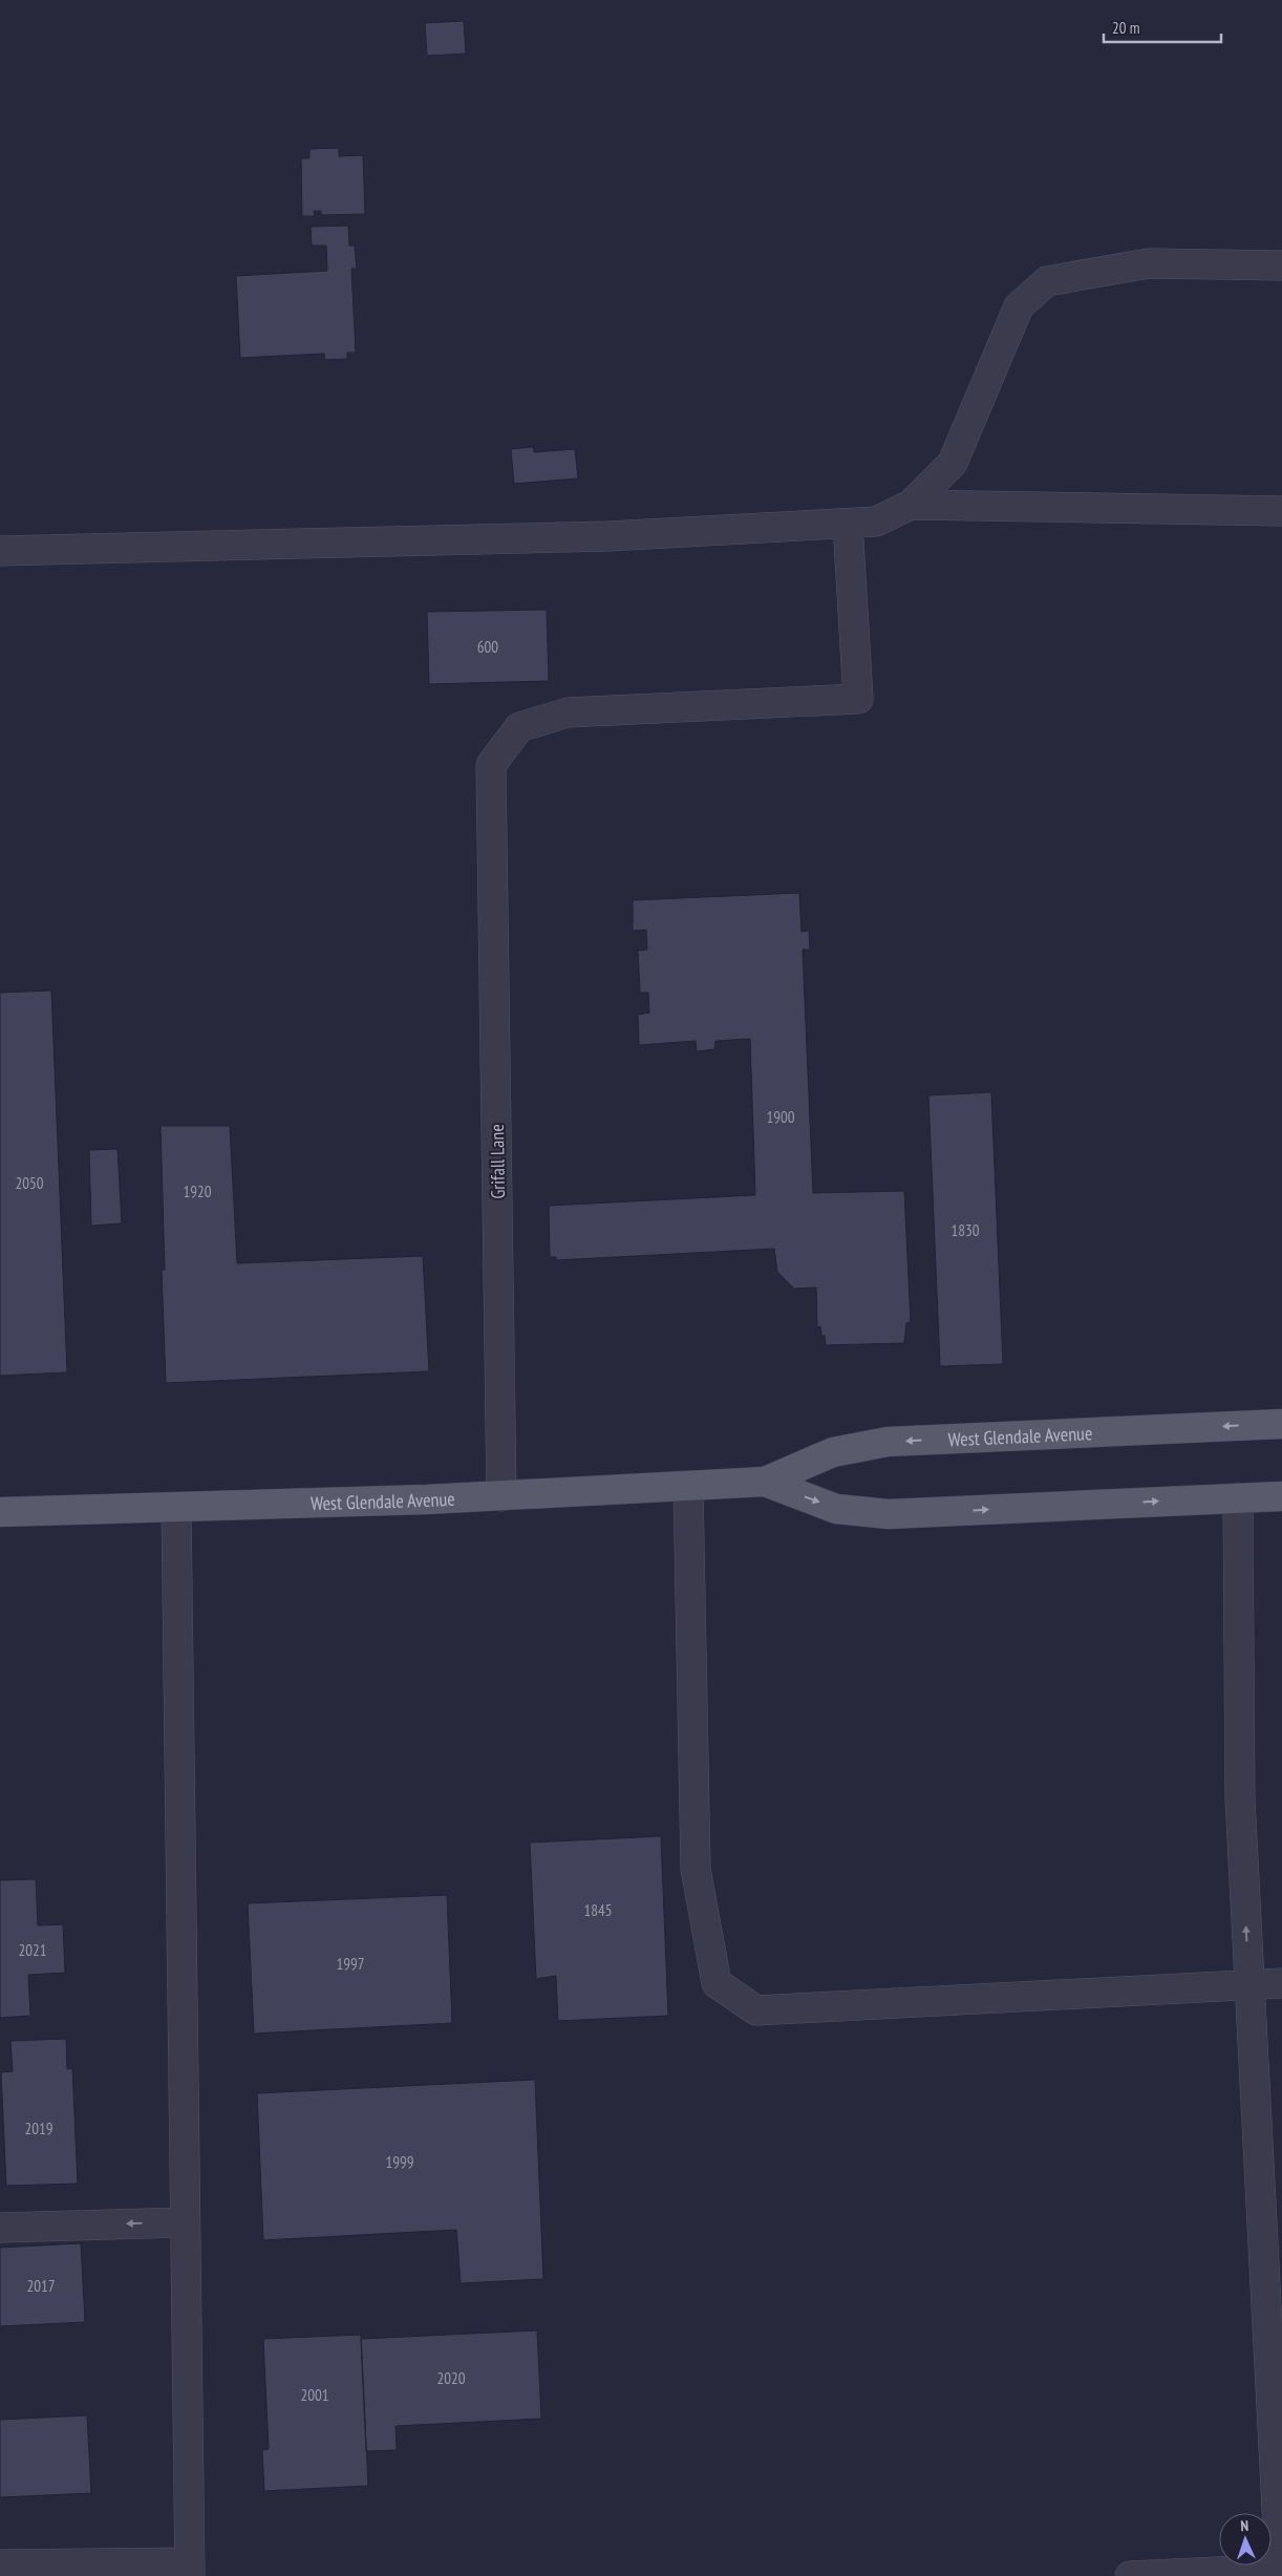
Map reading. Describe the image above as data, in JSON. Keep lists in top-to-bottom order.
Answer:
{
  "streets": {
    "main road": ["West Glendale Avenue"],
    "street": ["Grifall Lane"]
  },
  "crossings": [
    ["Grifall Lane", "West Glendale Avenue"]
  ],
  "house_numbers": [
    "600",
    "1900",
    "2050",
    "1920",
    "1830",
    "1845",
    "2021",
    "1997",
    "2019",
    "1999",
    "2017",
    "2020",
    "2001"
  ],
  "scale_bar": "20 m",
  "north": "top"
}
